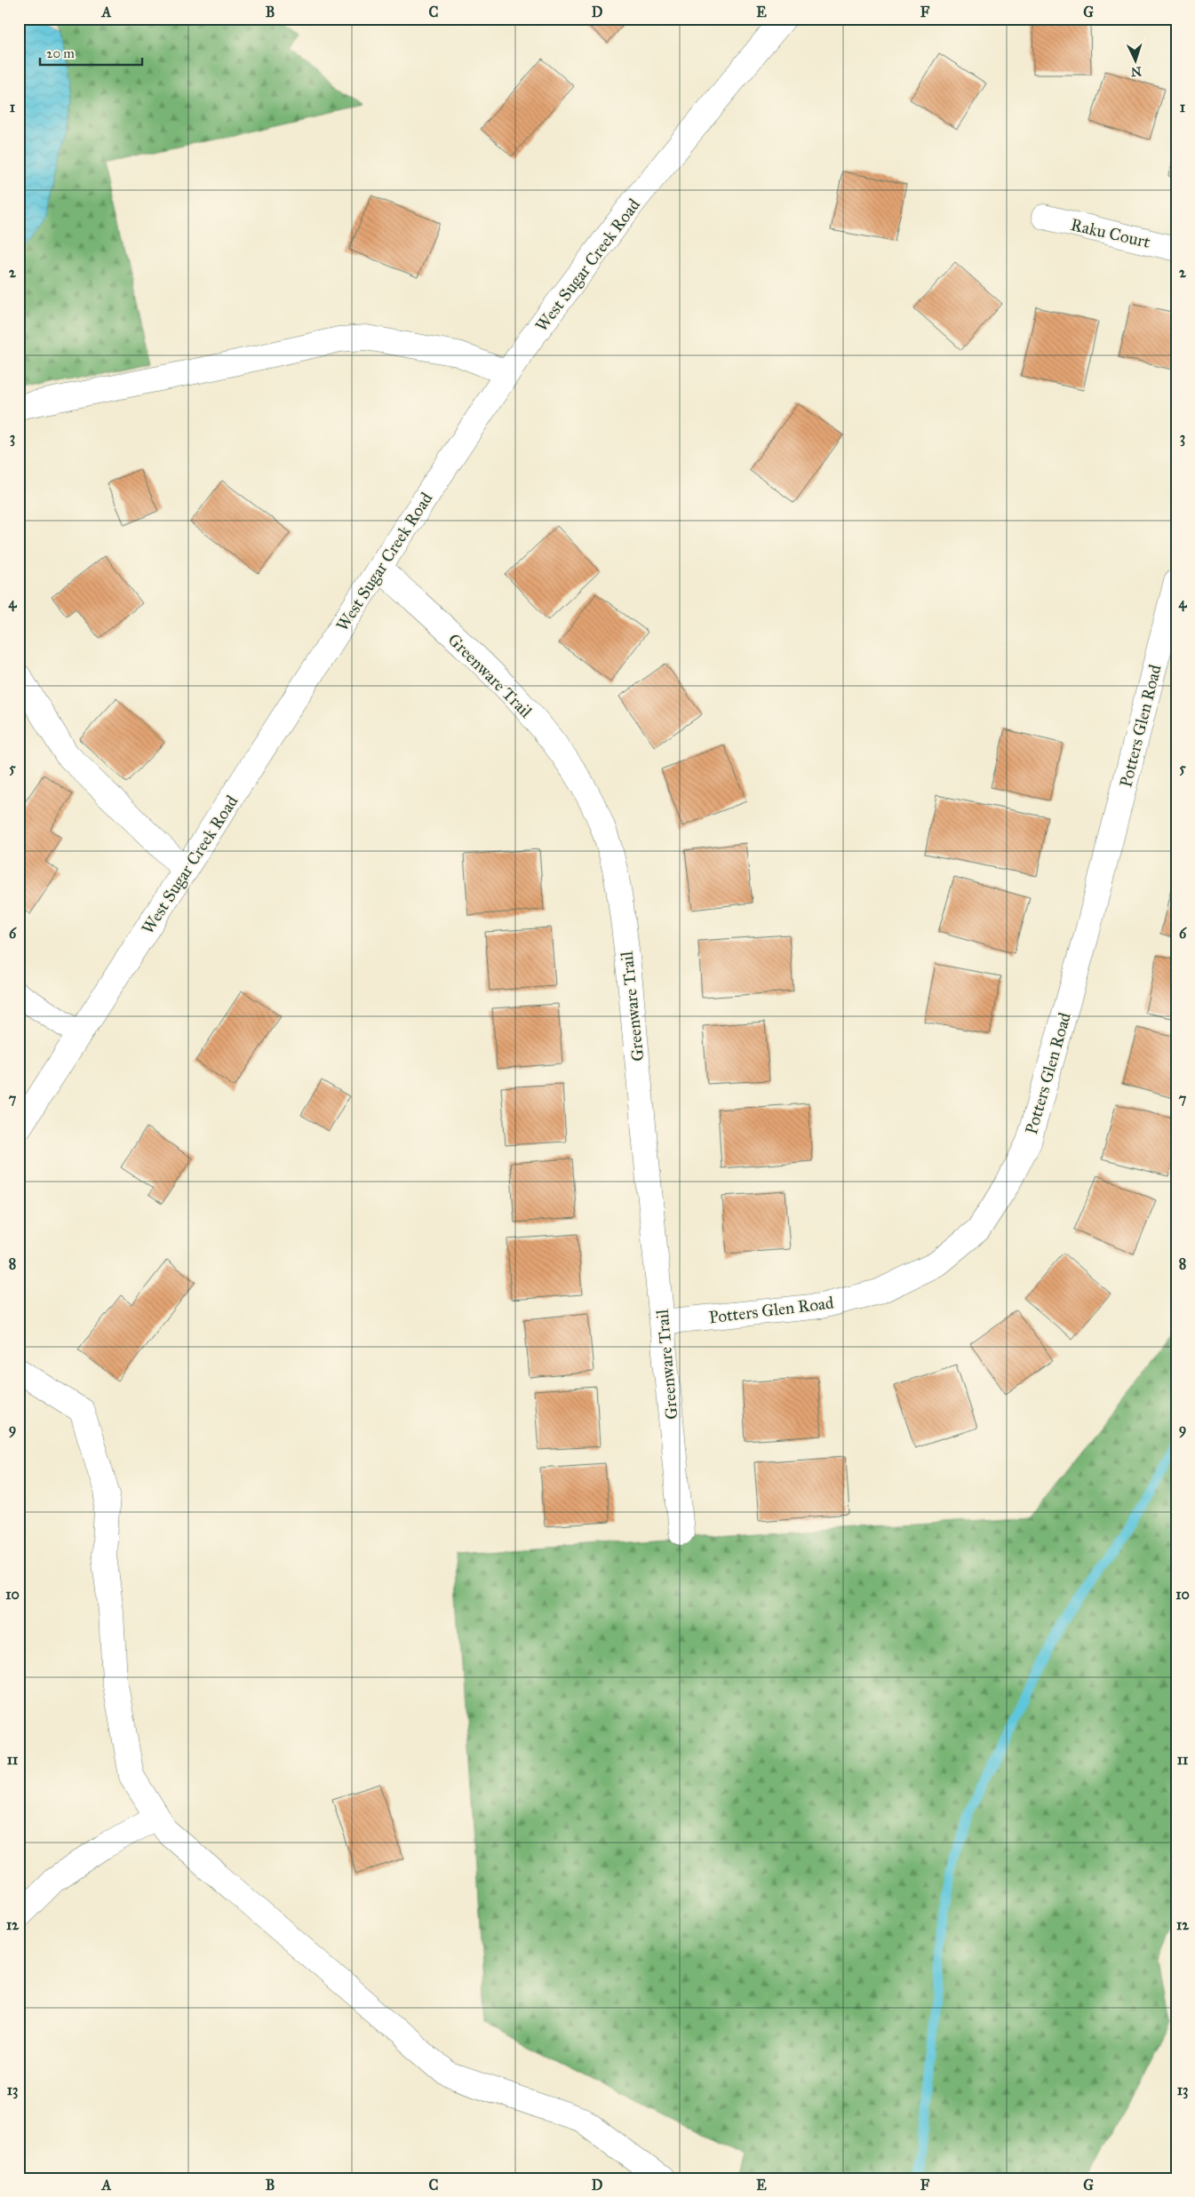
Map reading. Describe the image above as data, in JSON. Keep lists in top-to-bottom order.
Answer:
{
  "streets": {
    "street": [
      "Raku Court",
      "West Sugar Creek Road",
      "Greenware Trail",
      "Potters Glen Road"
    ]
  },
  "crossings": [
    ["West Sugar Creek Road", "Greenware Trail"],
    ["Greenware Trail", "Potters Glen Road"]
  ],
  "scale_bar": "20 m",
  "north": "bottom",
  "grid": {
    "columns": [
      "A",
      "B",
      "C",
      "D",
      "E",
      "F",
      "G"
    ],
    "rows": [
      "1",
      "2",
      "3",
      "4",
      "5",
      "6",
      "7",
      "8",
      "9",
      "10",
      "11",
      "12",
      "13"
    ]
  }
}
